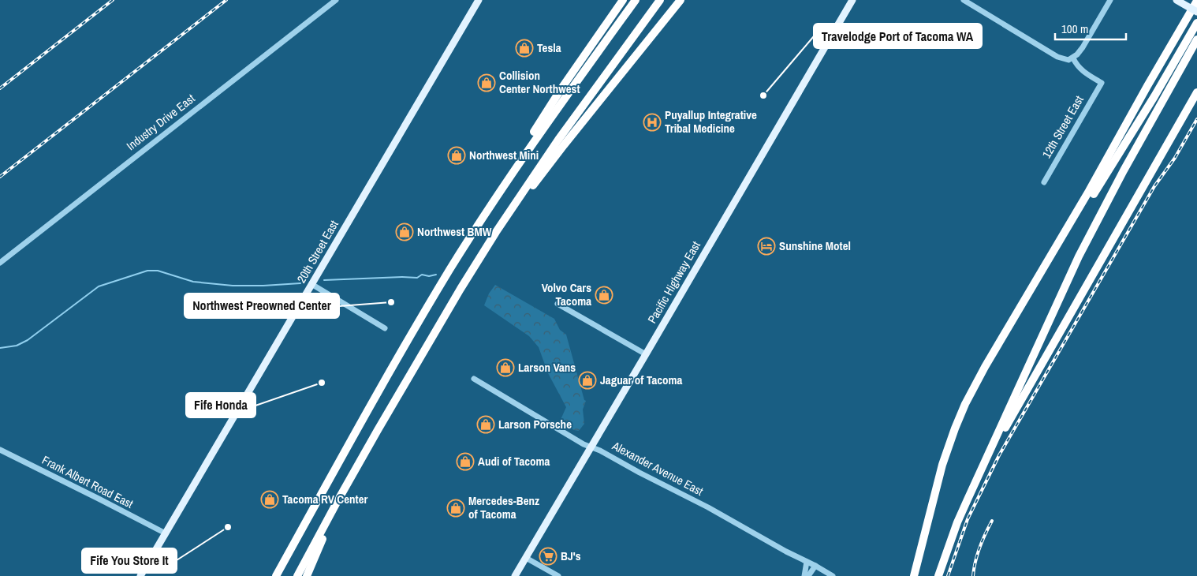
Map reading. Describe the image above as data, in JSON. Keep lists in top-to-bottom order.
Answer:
{
  "streets": {
    "main road": ["20th Street East", "Pacific Highway East"],
    "street": [
      "Industry Drive East",
      "12th Street East",
      "Alexander Avenue East",
      "Frank Albert Road East"
    ]
  },
  "crossings": [
    ["20th Street East", "Frank Albert Road East"],
    ["Pacific Highway East", "Alexander Avenue East"]
  ],
  "places": {
    "shop": [
      "Tesla",
      "Collision Center Northwest",
      "Northwest Mini",
      "Northwest BMW",
      "Volvo Cars Tacoma",
      "Larson Vans",
      "Jaguar of Tacoma",
      "Larson Porsche",
      "Audi of Tacoma",
      "Tacoma RV Center",
      "Mercedes-Benz of Tacoma"
    ],
    "other": [
      "Travelodge Port of Tacoma WA",
      "Northwest Preowned Center",
      "Fife Honda",
      "Fife You Store It"
    ],
    "hospital": ["Puyallup Integrative Tribal Medicine"],
    "hotel": ["Sunshine Motel"],
    "supermarket": ["BJ's"]
  },
  "scale_bar": "100 m"
}
